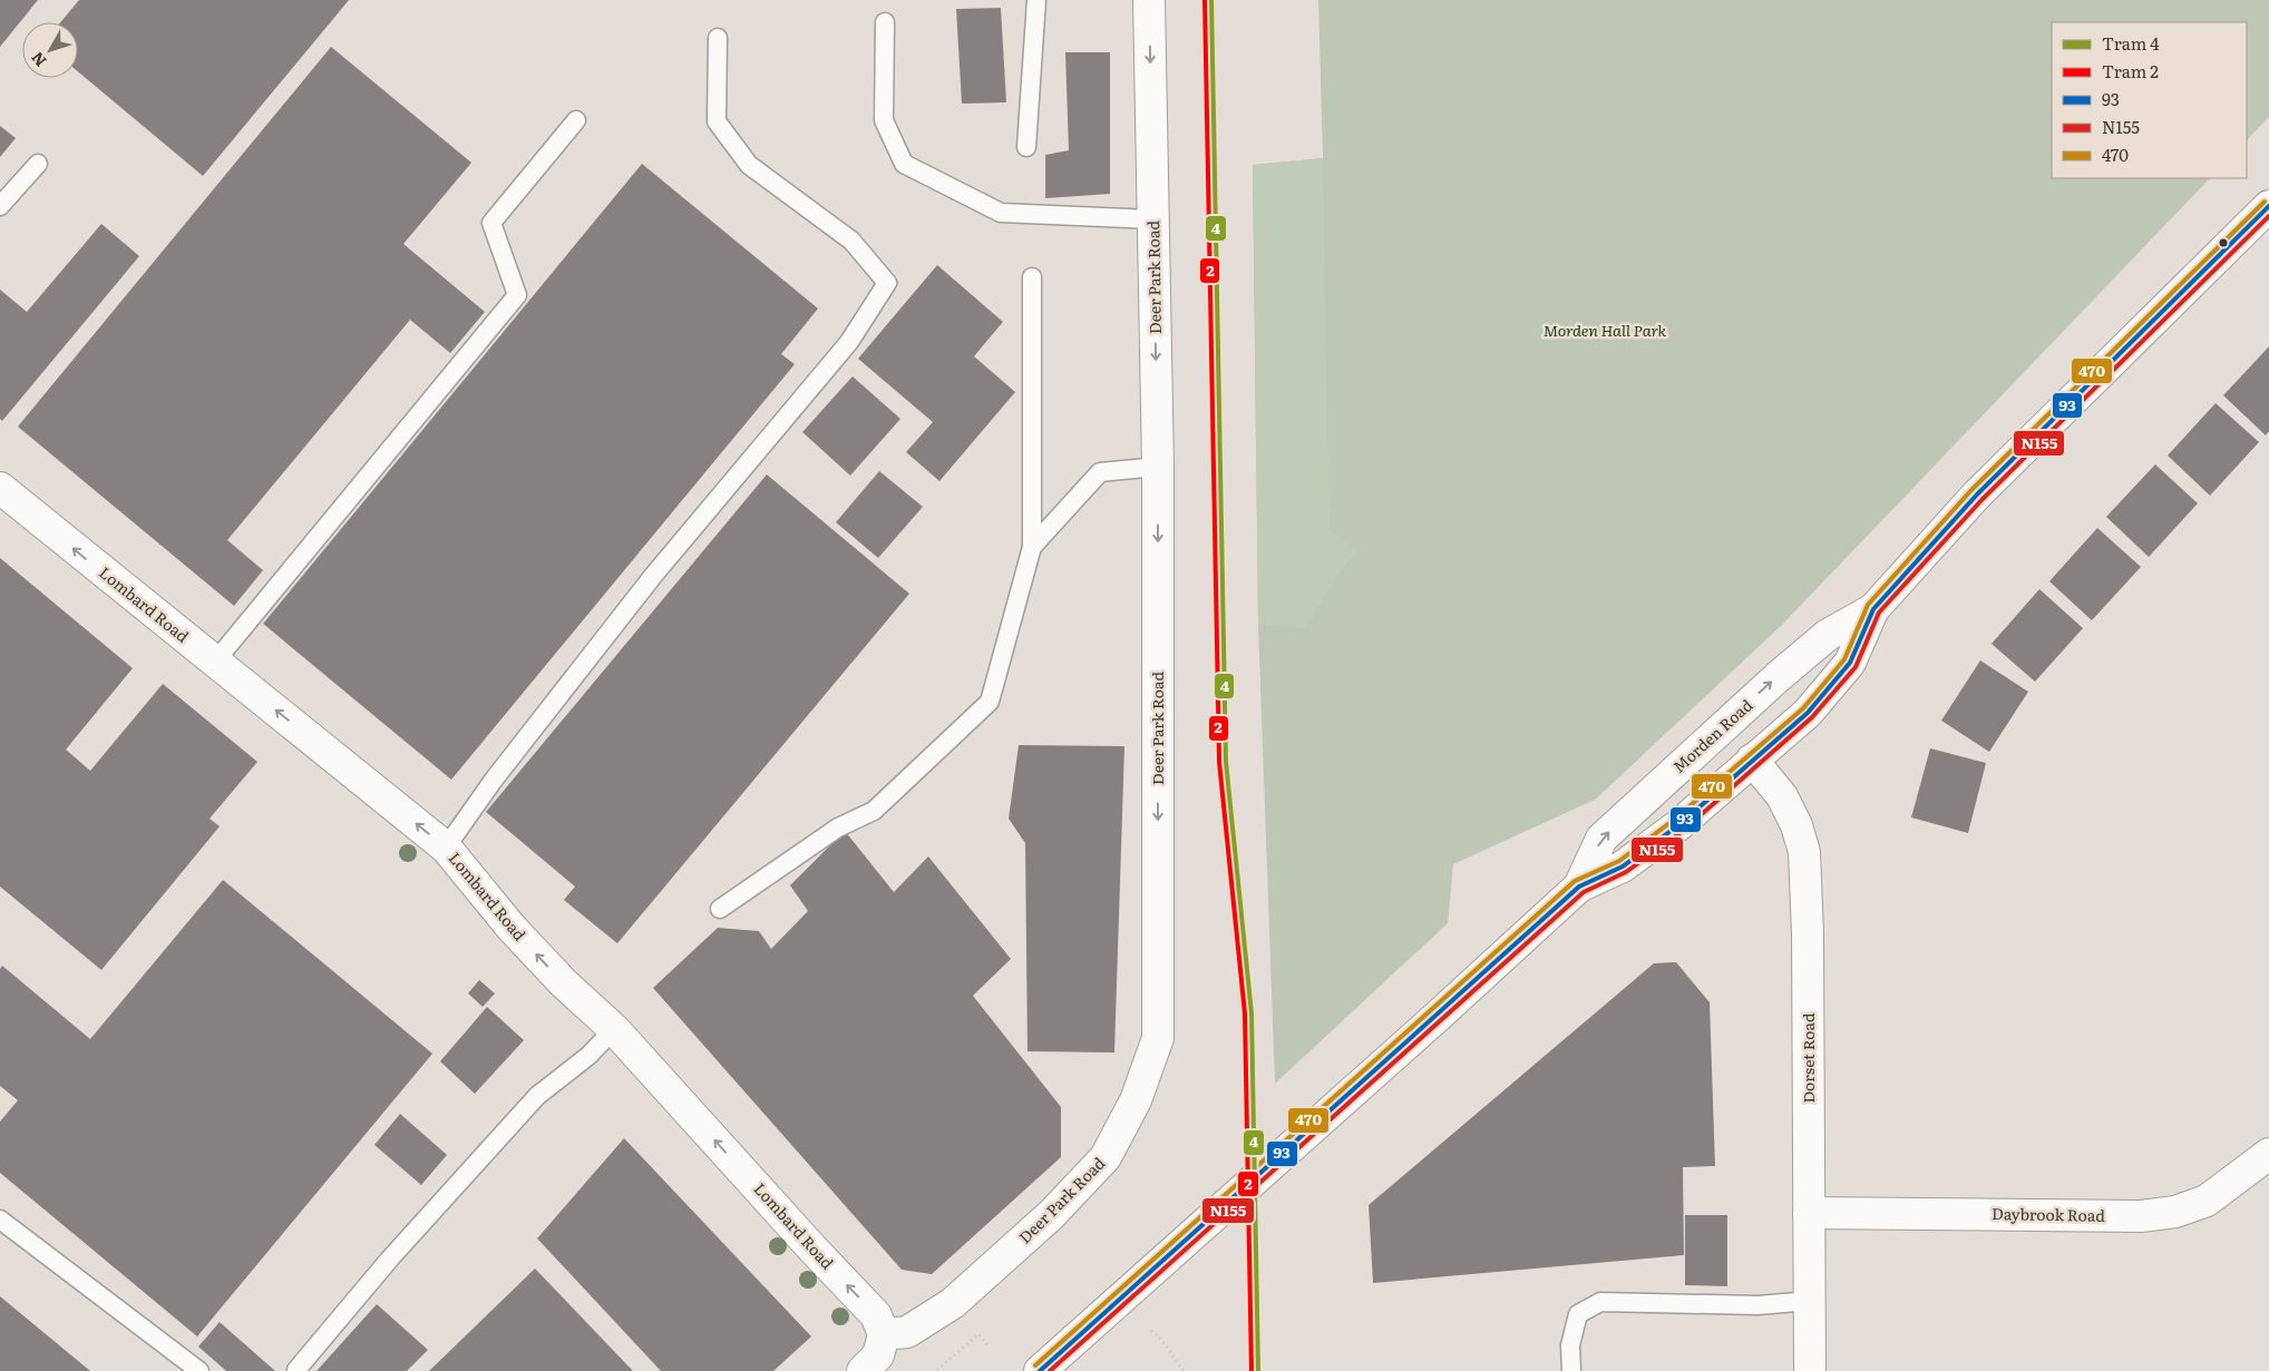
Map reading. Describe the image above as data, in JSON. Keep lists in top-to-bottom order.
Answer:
{
  "streets": {
    "main road": [
      "Deer Park Road",
      "Lombard Road",
      "Morden Road",
      "Dorset Road",
      "Daybrook Road"
    ]
  },
  "crossings": [
    ["Deer Park Road", "Lombard Road"],
    ["Morden Road", "Dorset Road"],
    ["Dorset Road", "Daybrook Road"]
  ],
  "one_way": ["Deer Park Road", "Lombard Road"],
  "parks": ["Morden Hall Park"],
  "lines": [
    "tram line 4",
    "tram line 2",
    "transit line 470",
    "transit line 93",
    "transit line N155"
  ],
  "legend": [
    "Tram 4",
    "Tram 2",
    "93",
    "N155",
    "470"
  ],
  "north": "bottom left"
}
